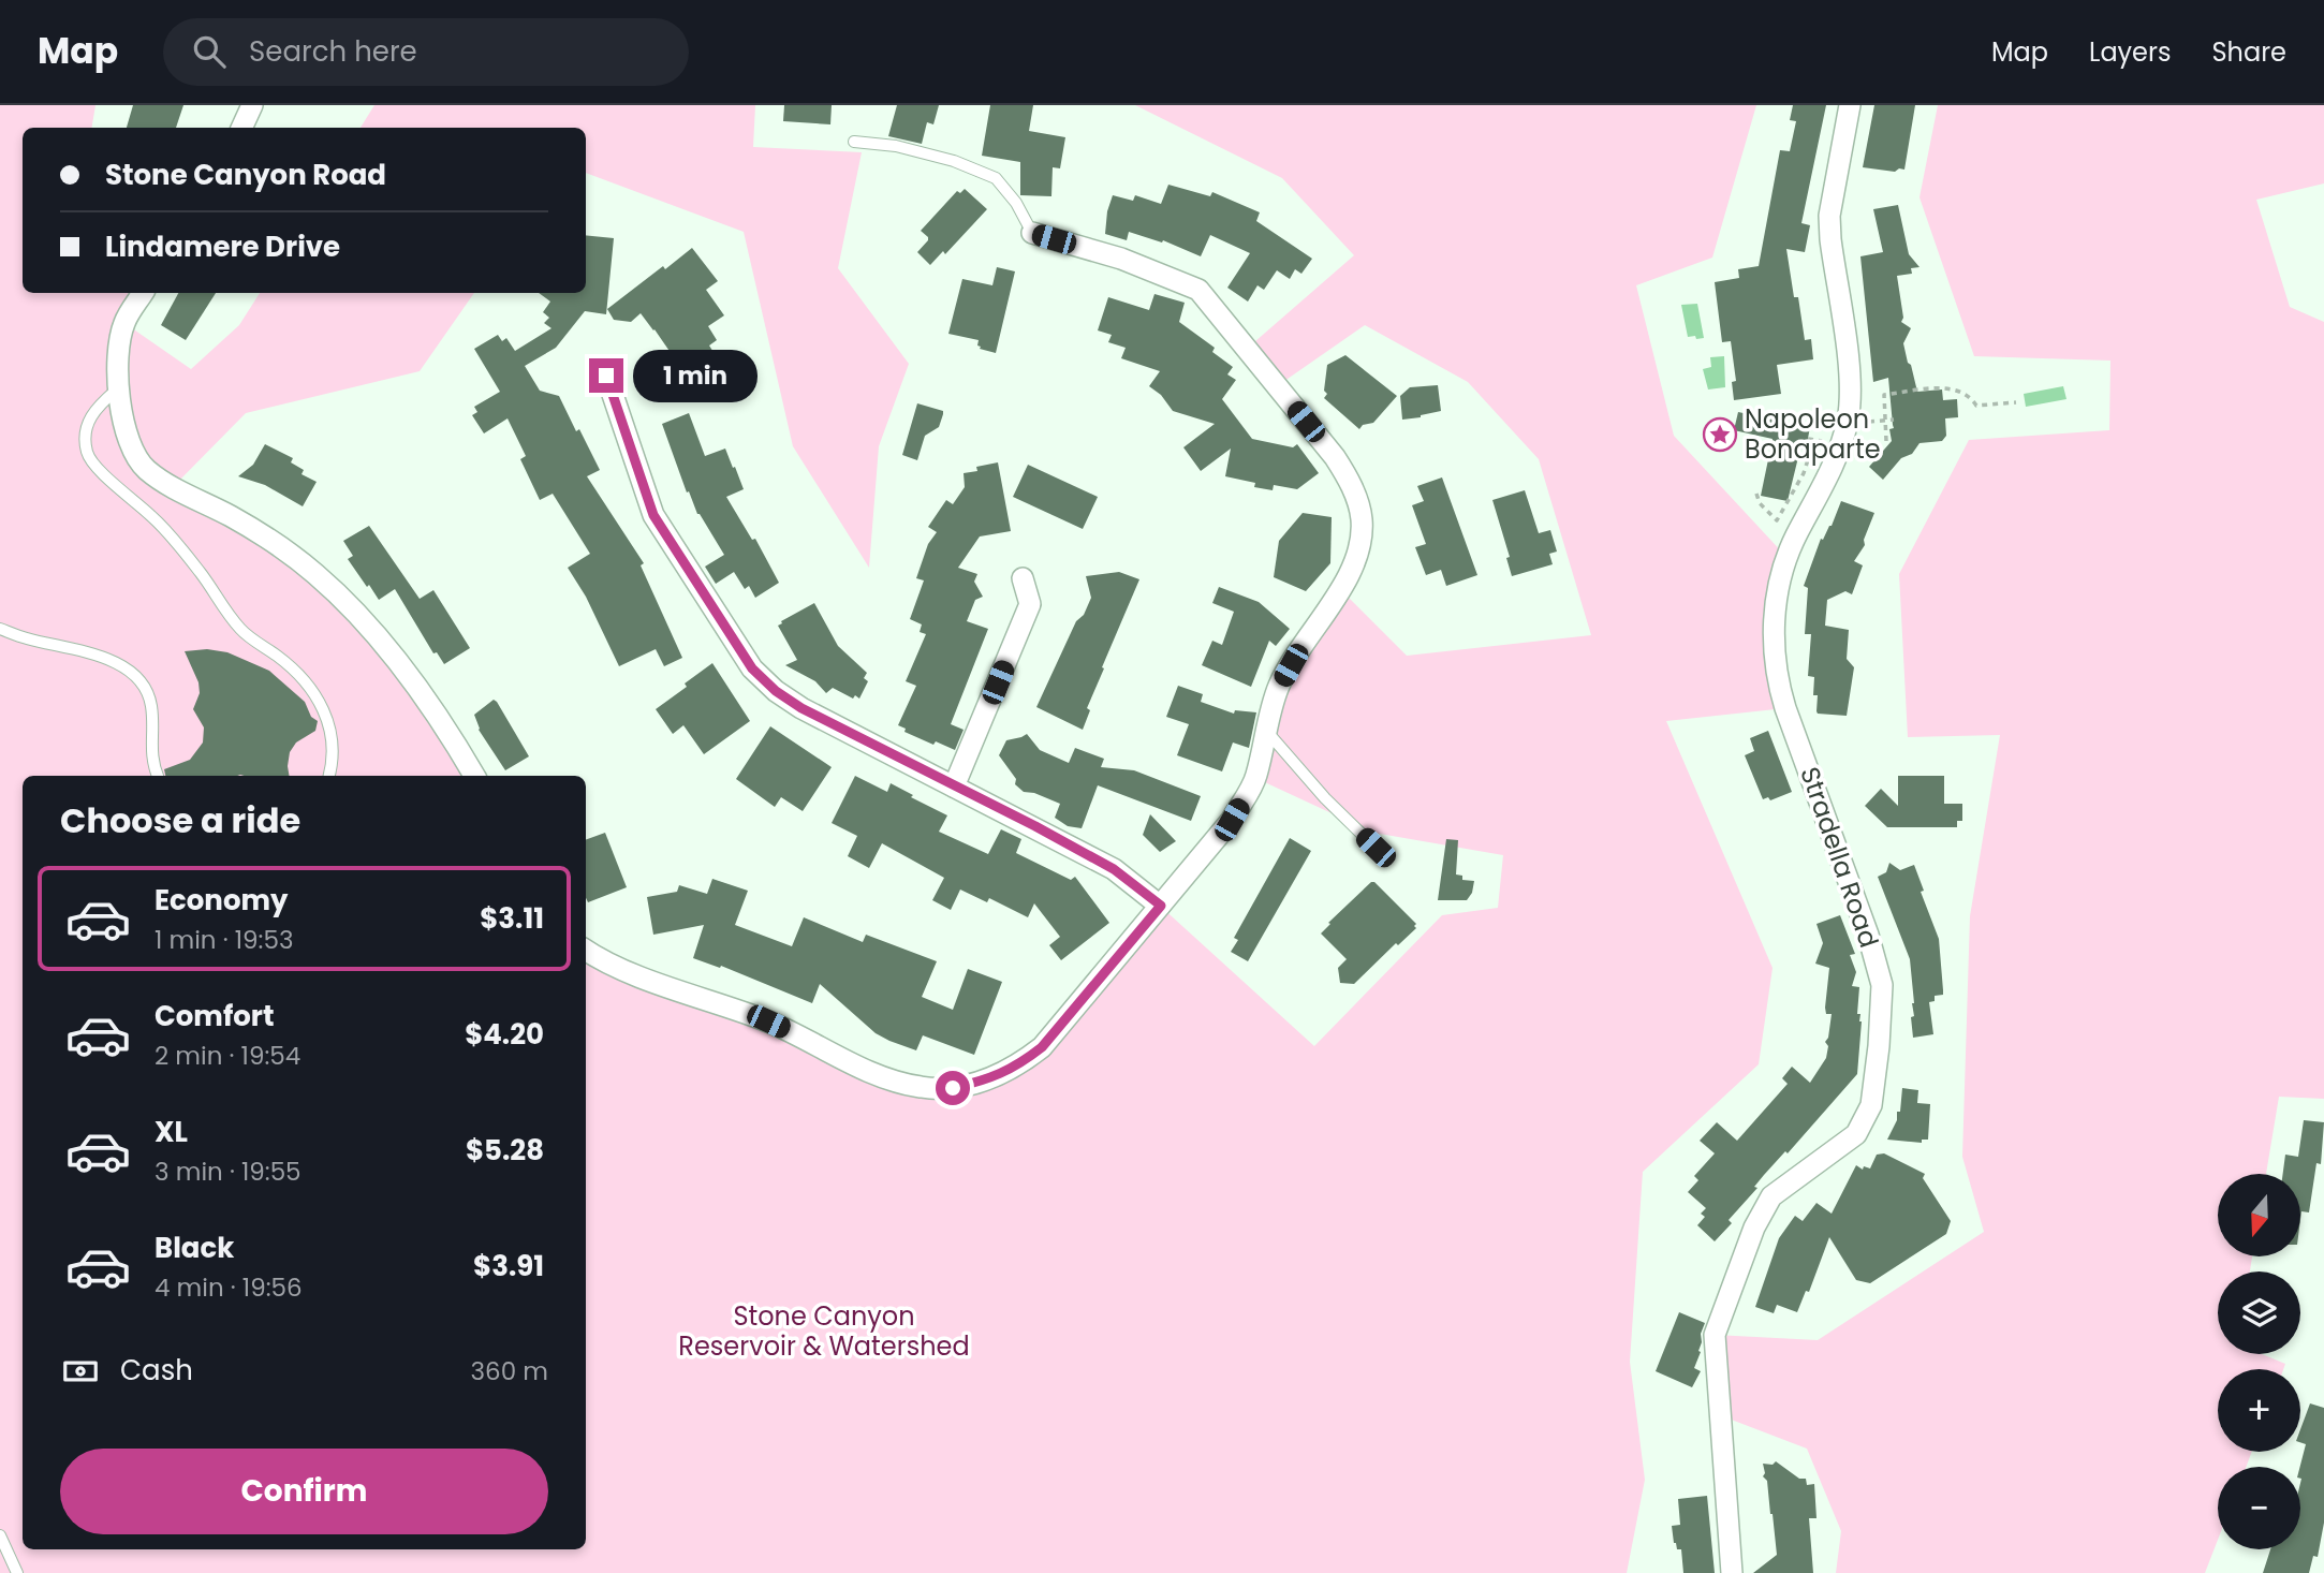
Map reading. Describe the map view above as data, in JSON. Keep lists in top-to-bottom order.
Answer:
{
  "streets": {
    "street": ["Stradella Road"]
  },
  "parks": ["Stone Canyon Reservoir & Watershed"],
  "places": {
    "place": ["Napoleon Bonaparte"]
  },
  "north": "bottom",
  "page": {
    "header": "Map",
    "search": "Search here",
    "nav": ["Map", "Layers", "Share"],
    "banner": ["Stone Canyon Road", "Lindamere Drive"],
    "bubble": "1 min",
    "heading": "Choose a ride",
    "list": [
      {
        "name": "Economy",
        "note": "1 min · 19:53",
        "value": "$3.11"
      },
      {
        "name": "Comfort",
        "note": "2 min · 19:54",
        "value": "$4.20"
      },
      {
        "name": "XL",
        "note": "3 min · 19:55",
        "value": "$5.28"
      },
      {
        "name": "Black",
        "note": "4 min · 19:56",
        "value": "$3.91"
      }
    ],
    "map_buttons": ["+", "−"],
    "pay": ["Cash", "360 m"],
    "buttons": "Confirm"
  }
}
